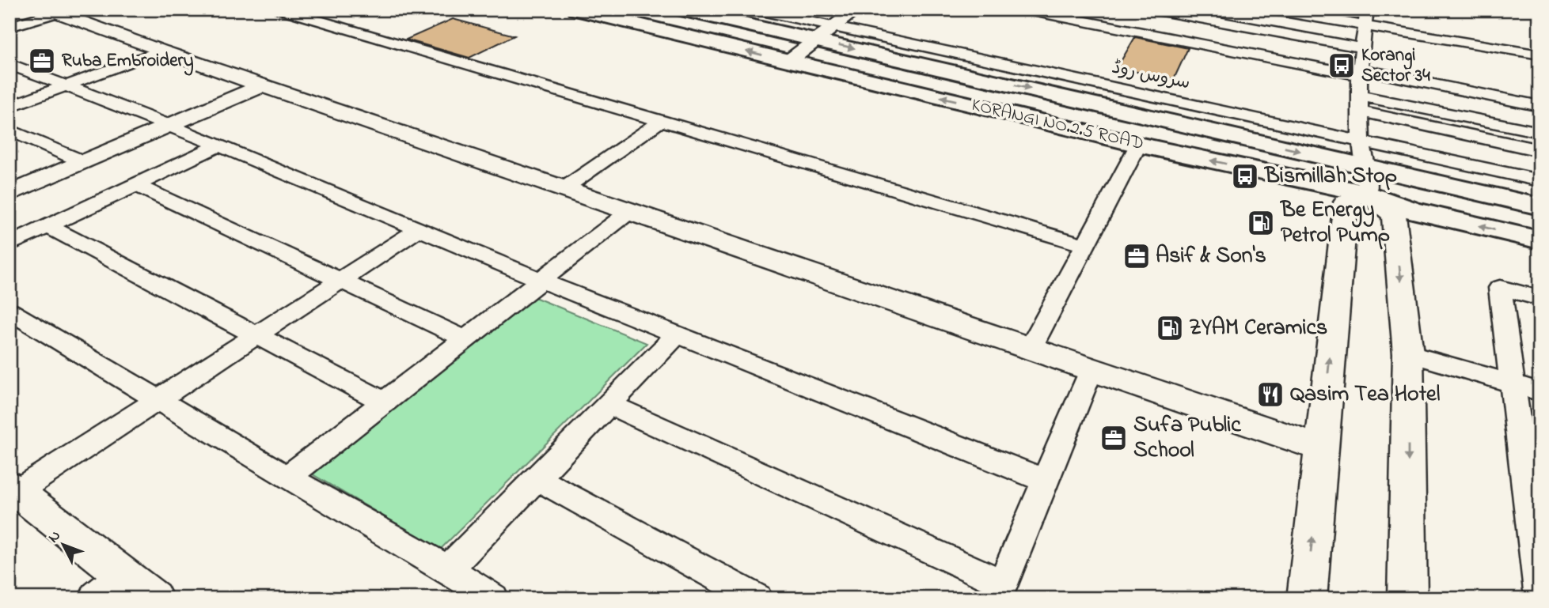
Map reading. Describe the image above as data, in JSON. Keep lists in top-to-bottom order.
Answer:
{
  "streets": {
    "main road": ["KORANGI NO.2.5 ROAD"],
    "street": ["سروس روڈ"]
  },
  "places": {
    "office": ["Ruba Embroidery", "Asif & Son's", "Sufa Public School"],
    "bus stop": ["Korangi Sector 34", "Bismillah Stop"],
    "fuel station": ["Be Energy Petrol Pump", "ZYAM Ceramics"],
    "restaurant": ["Qasim Tea Hotel"]
  },
  "north": "top left"
}
